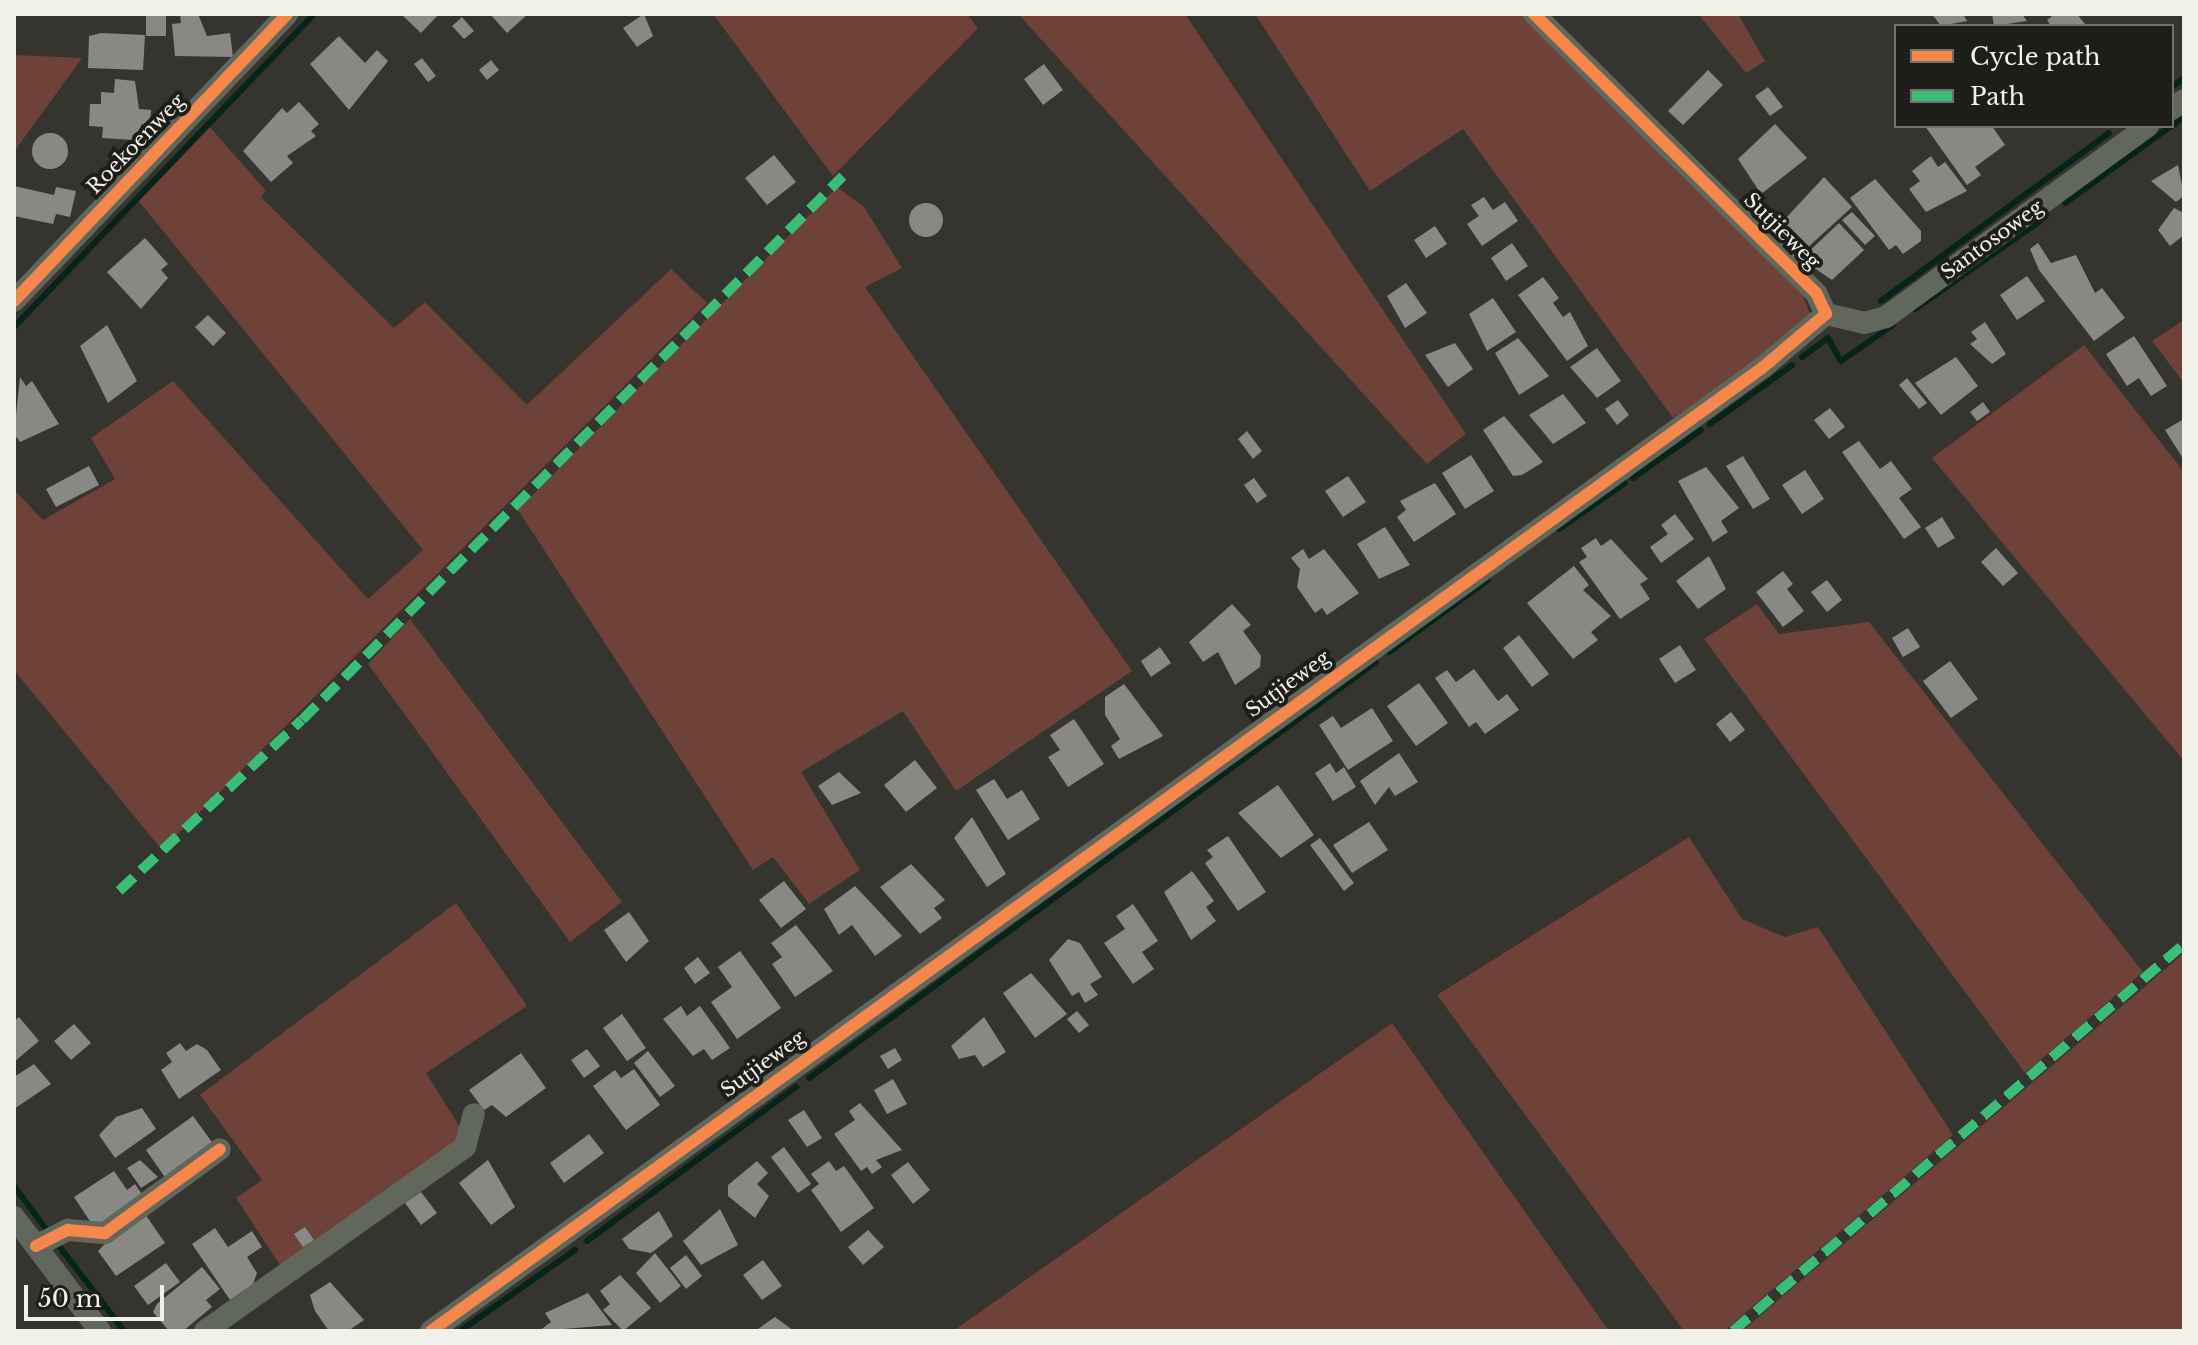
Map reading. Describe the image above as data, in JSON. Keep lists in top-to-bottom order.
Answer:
{
  "streets": {
    "street": ["Roekoenweg", "Sutjieweg", "Santosoweg"]
  },
  "crossings": [
    ["Sutjieweg", "Santosoweg"]
  ],
  "legend": ["Cycle path", "Path"],
  "scale_bar": "50 m"
}
